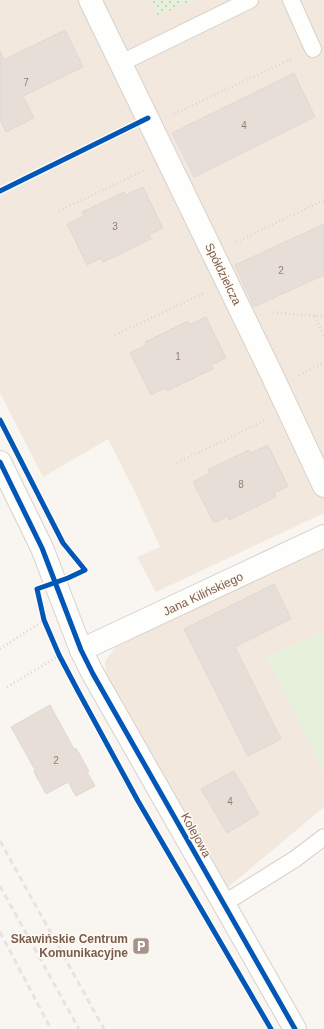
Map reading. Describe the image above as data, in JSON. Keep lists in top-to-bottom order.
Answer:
{
  "streets": {
    "street": ["Spółdzielcza", "Jana Kilińskiego", "Kolejowa"]
  },
  "crossings": [
    ["Jana Kilińskiego", "Kolejowa"]
  ],
  "places": {
    "parking": ["Skawińskie Centrum Komunikacyjne"]
  },
  "house_numbers": [
    "7",
    "4",
    "3",
    "2",
    "1",
    "8",
    "2",
    "4"
  ]
}
